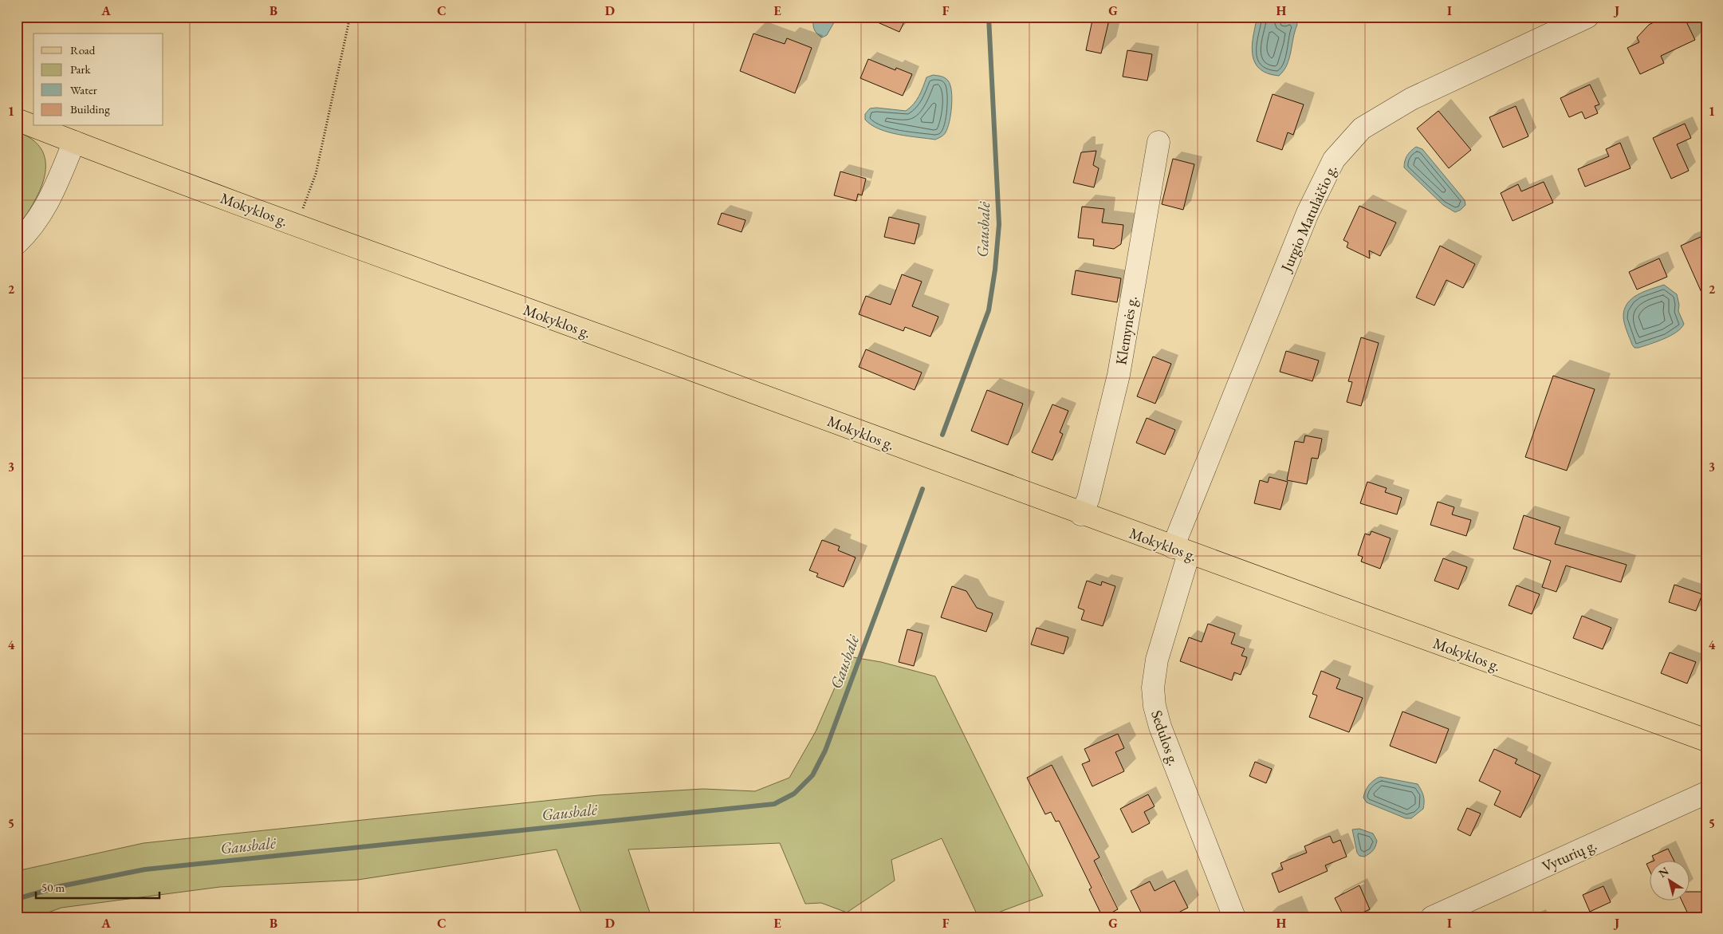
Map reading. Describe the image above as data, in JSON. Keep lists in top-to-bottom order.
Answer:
{
  "streets": {
    "main road": ["Mokyklos g."],
    "street": [
      "Jurgio Matulaičio g.",
      "Klemynės g.",
      "Sedulos g.",
      "Vyturių g."
    ]
  },
  "crossings": [
    ["Mokyklos g.", "Jurgio Matulaičio g."],
    ["Mokyklos g.", "Klemynės g."],
    ["Mokyklos g.", "Sedulos g."],
    ["Jurgio Matulaičio g.", "Sedulos g."]
  ],
  "water": ["Gausbalė"],
  "legend": [
    "Road",
    "Park",
    "Water",
    "Building"
  ],
  "scale_bar": "50 m",
  "north": "top left",
  "grid": {
    "columns": [
      "A",
      "B",
      "C",
      "D",
      "E",
      "F",
      "G",
      "H",
      "I",
      "J"
    ],
    "rows": [
      "1",
      "2",
      "3",
      "4",
      "5"
    ]
  }
}
